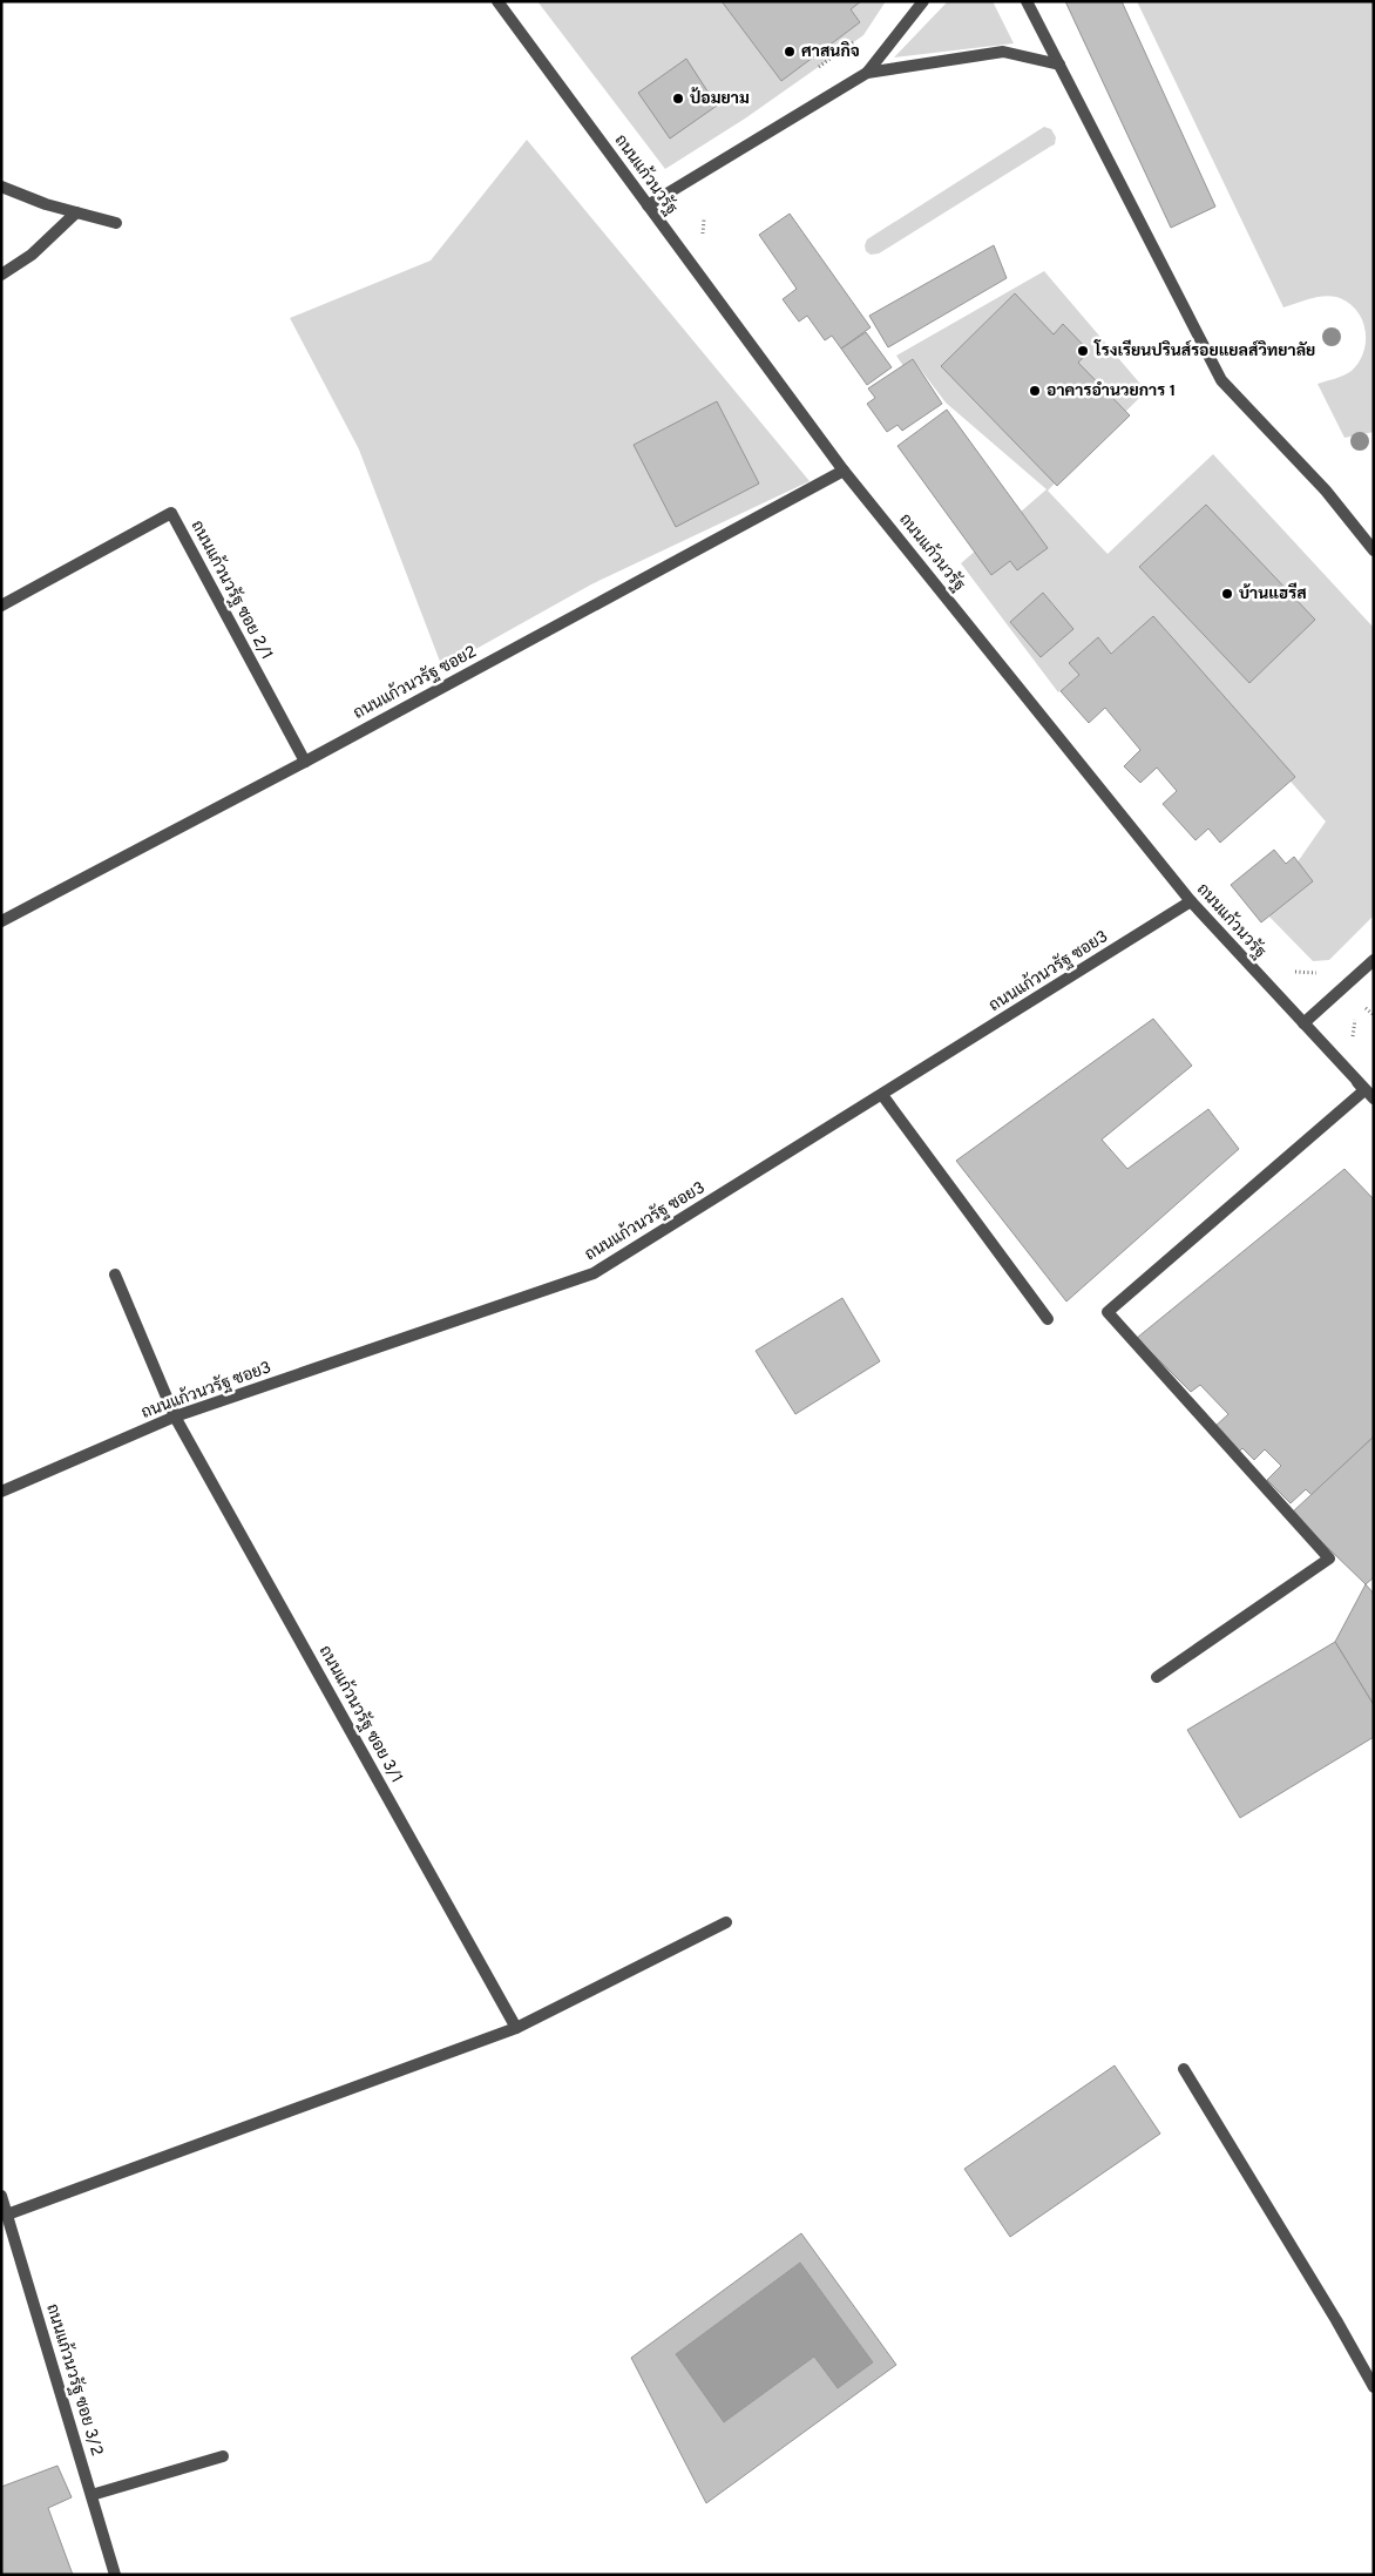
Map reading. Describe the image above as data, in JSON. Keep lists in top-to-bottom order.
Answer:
{
  "streets": {
    "street": [
      "ถนนแก้วนวรัฐ",
      "ถนนแก้วนวรัฐ ซอย 2/1",
      "ถนนแก้วนวรัฐ ซอย2",
      "ถนนแก้วนวรัฐ ซอย3",
      "ถนนแก้วนวรัฐ ซอย 3/1",
      "ถนนแก้วนวรัฐ ซอย 3/2"
    ]
  },
  "crossings": [
    ["ถนนแก้วนวรัฐ", "ถนนแก้วนวรัฐ ซอย2"],
    ["ถนนแก้วนวรัฐ", "ถนนแก้วนวรัฐ ซอย3"],
    ["ถนนแก้วนวรัฐ ซอย 2/1", "ถนนแก้วนวรัฐ ซอย2"],
    ["ถนนแก้วนวรัฐ ซอย3", "ถนนแก้วนวรัฐ ซอย 3/1"]
  ],
  "places": [
    "ศาสนกิจ",
    "ป้อมยาม",
    "โรงเรียนปรินส์รอยแยลส์วิทยาลัย",
    "อาคารอำนวยการ 1",
    "บ้านแฮรีส"
  ]
}
